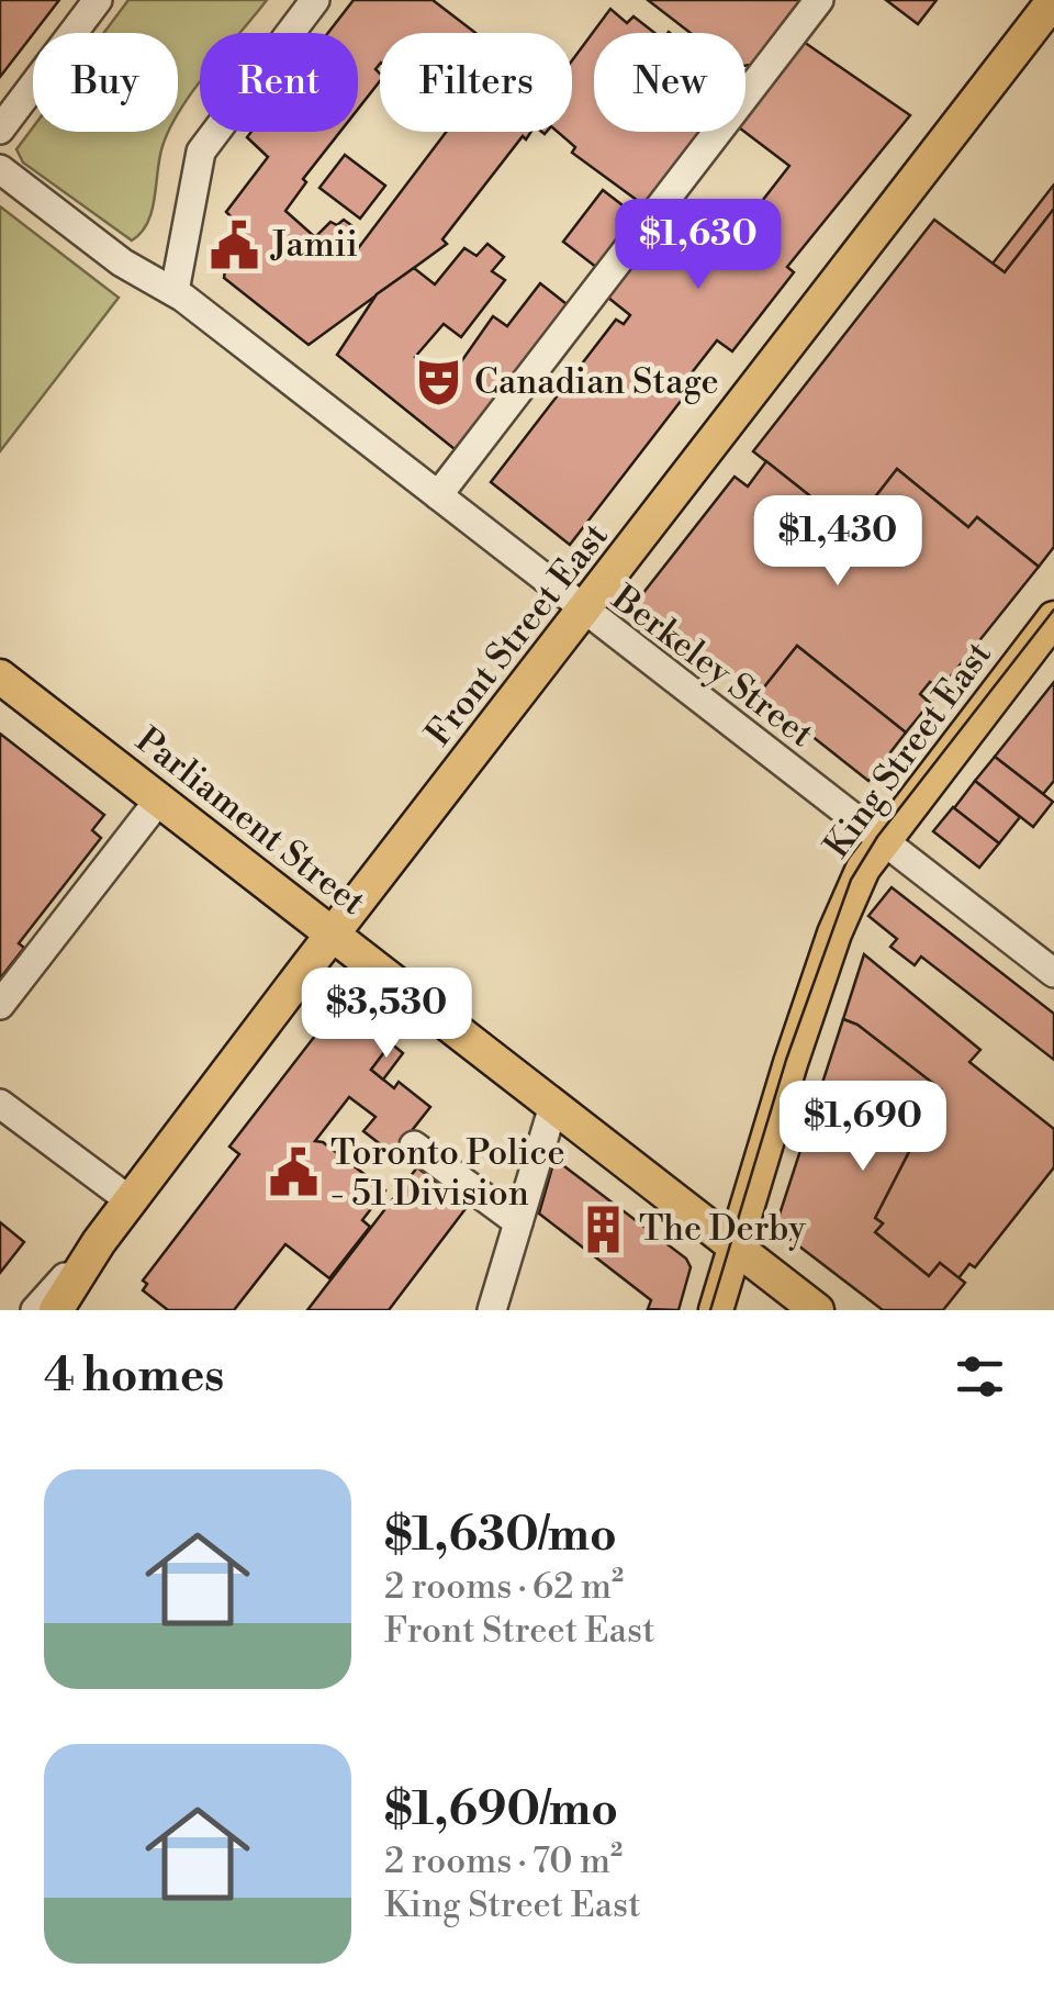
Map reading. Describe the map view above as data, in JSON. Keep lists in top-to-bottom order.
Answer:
{
  "streets": {
    "main road": ["Front Street East", "King Street East", "Parliament Street"],
    "street": ["Berkeley Street"]
  },
  "crossings": [
    ["Front Street East", "Berkeley Street"],
    ["Front Street East", "Parliament Street"],
    ["Berkeley Street", "King Street East"],
    ["King Street East", "Parliament Street"]
  ],
  "places": {
    "public building": ["Jamii", "Toronto Police - 51 Division"],
    "theatre": ["Canadian Stage"],
    "building": ["The Derby"]
  },
  "page": {
    "chip": [
      "Buy",
      "Rent",
      "Filters",
      "New"
    ],
    "price": [
      "$1,630",
      "$1,430",
      "$3,530",
      "$1,690"
    ],
    "heading": "4 homes",
    "list": [
      {
        "name": "$1,630/mo",
        "note": "2 rooms · 62 m² · Front Street East"
      },
      {
        "name": "$1,690/mo",
        "note": "2 rooms · 70 m² · King Street East"
      }
    ]
  }
}
